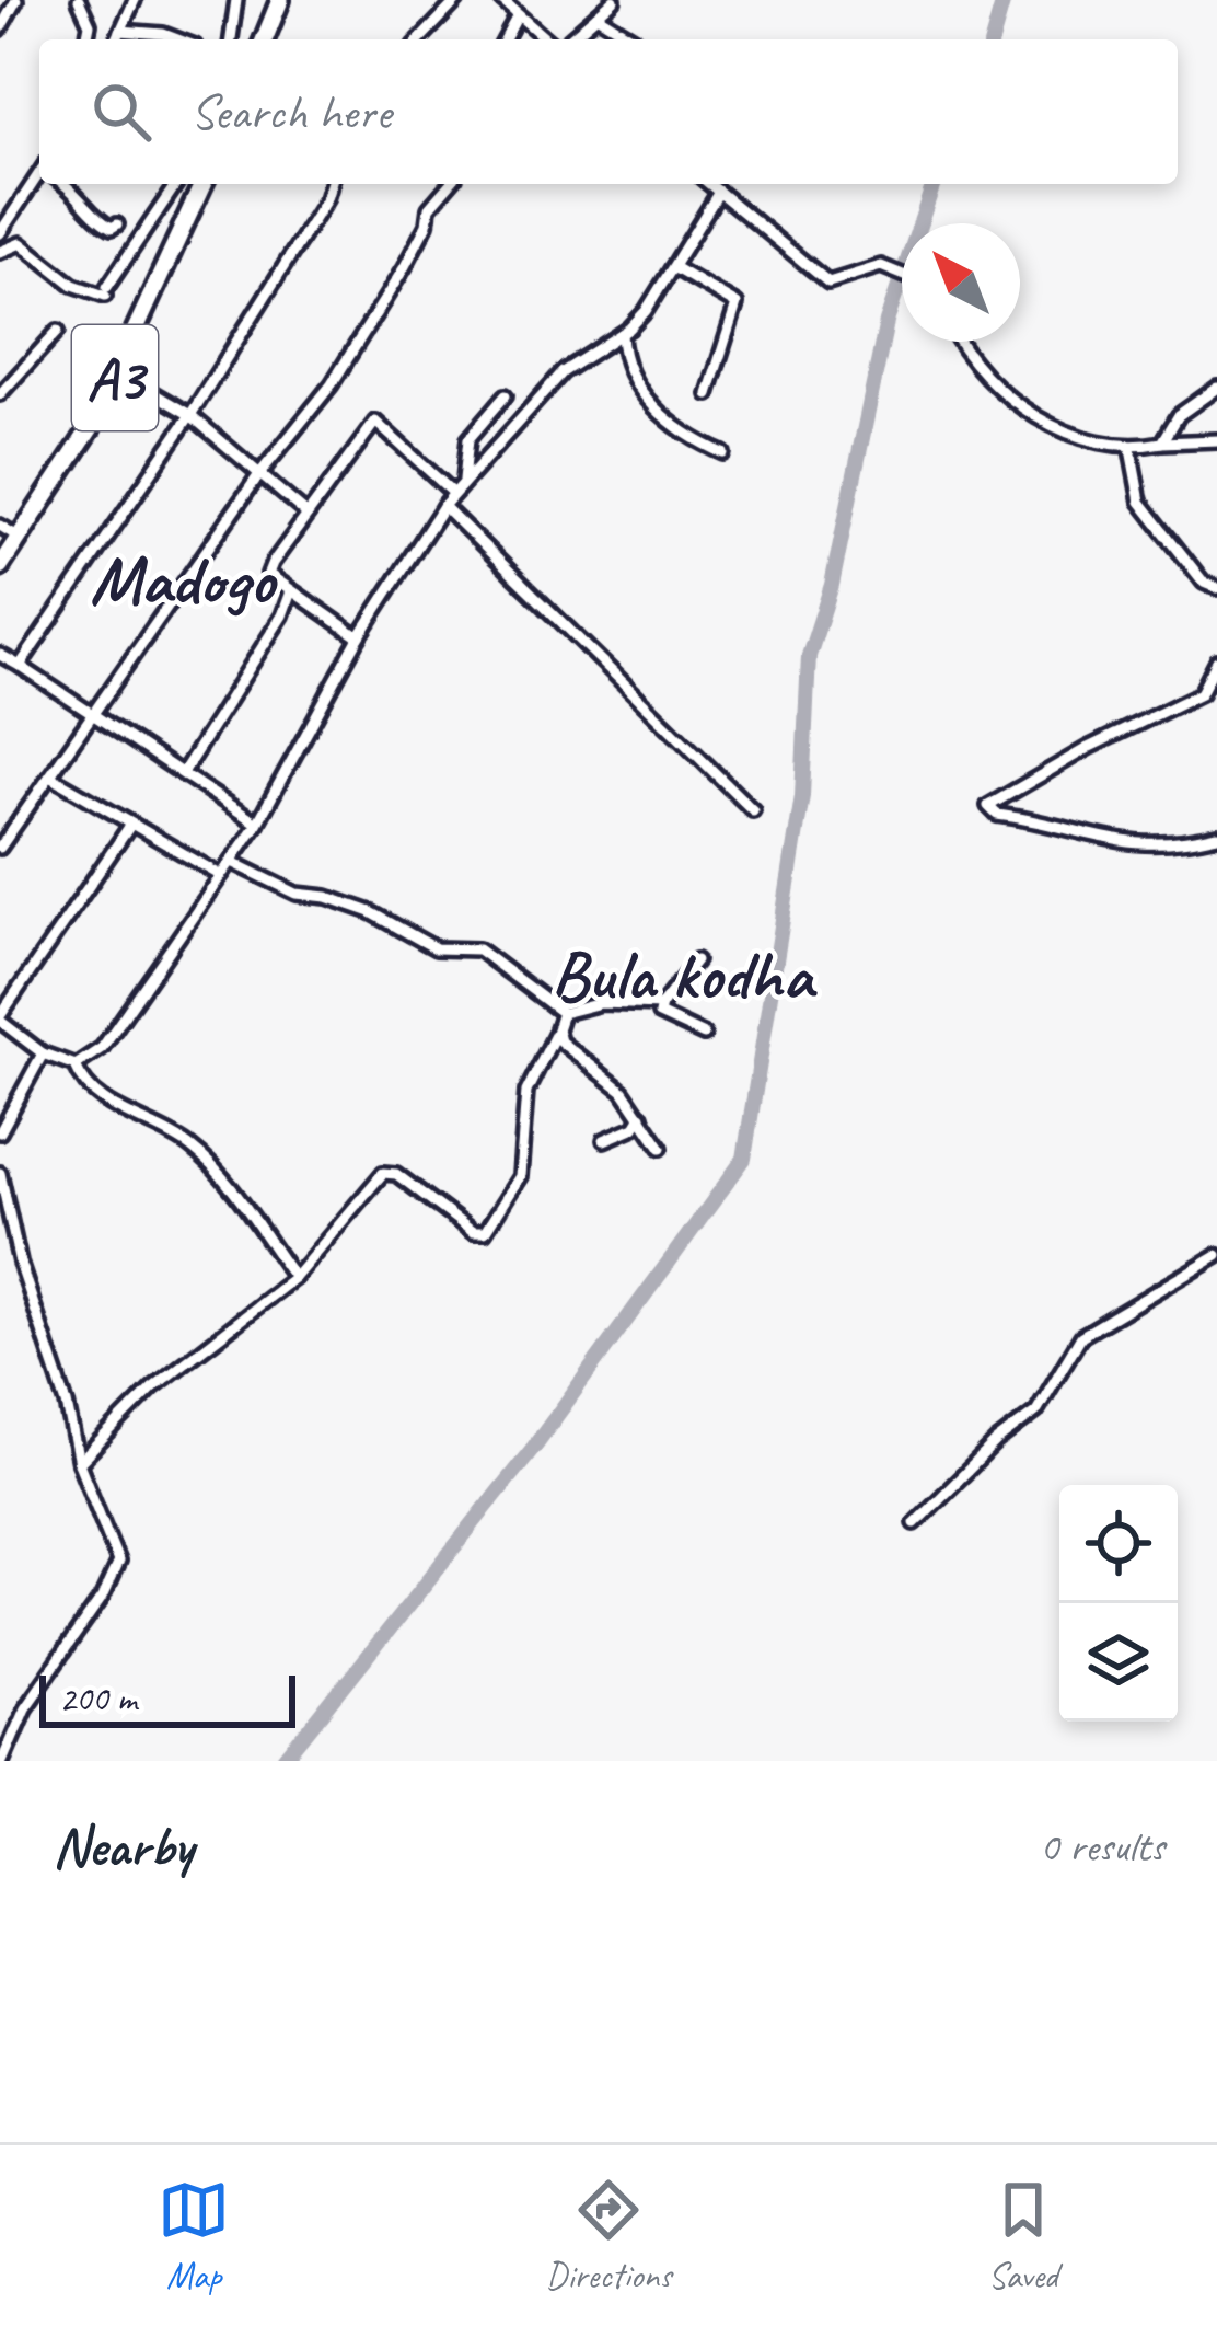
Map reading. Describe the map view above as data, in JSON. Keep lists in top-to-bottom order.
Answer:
{
  "streets": {
    "highway": ["A3"]
  },
  "districts": ["Madogo", "Bula kodha"],
  "scale_bar": "200 m",
  "north": "top left",
  "page": {
    "search": "Search here",
    "scale": "200 m",
    "heading": ["Nearby", "0 results"],
    "nav": ["Map", "Directions", "Saved"]
  }
}
